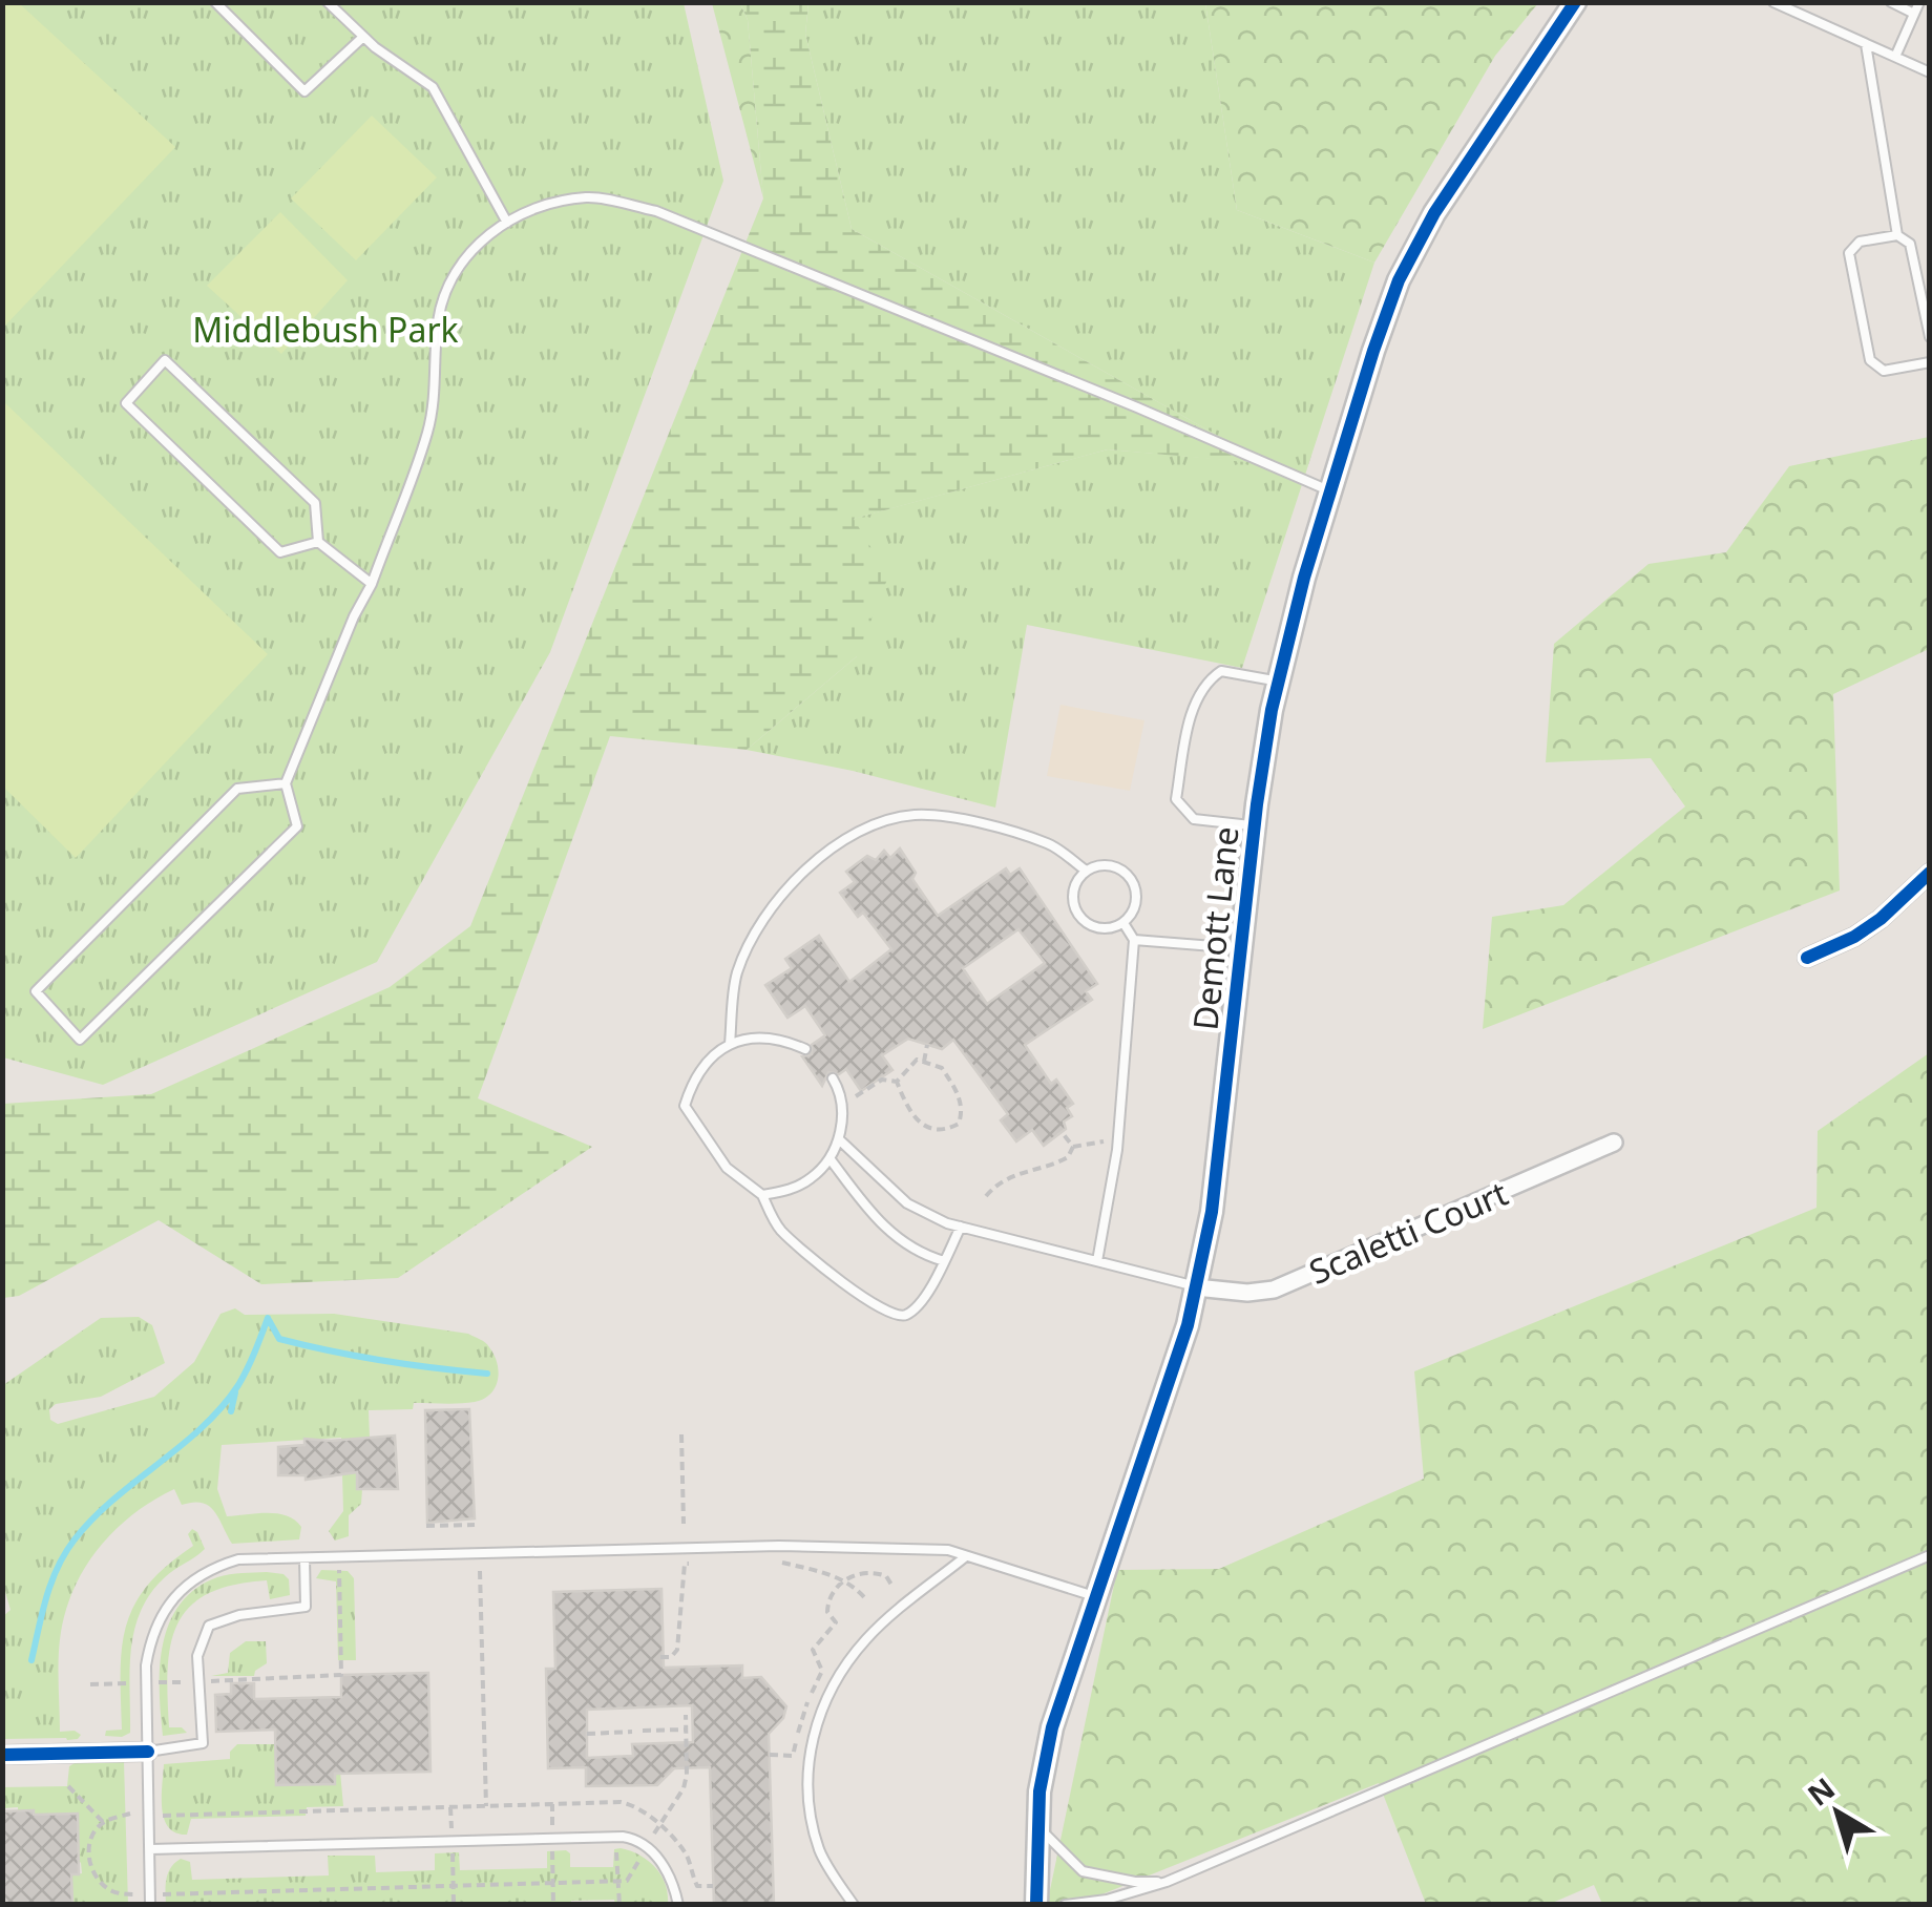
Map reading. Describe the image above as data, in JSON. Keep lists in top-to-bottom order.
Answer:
{
  "streets": {
    "street": ["Demott Lane", "Scaletti Court"]
  },
  "crossings": [
    ["Demott Lane", "Scaletti Court"]
  ],
  "parks": ["Middlebush Park"],
  "north": "top left"
}
